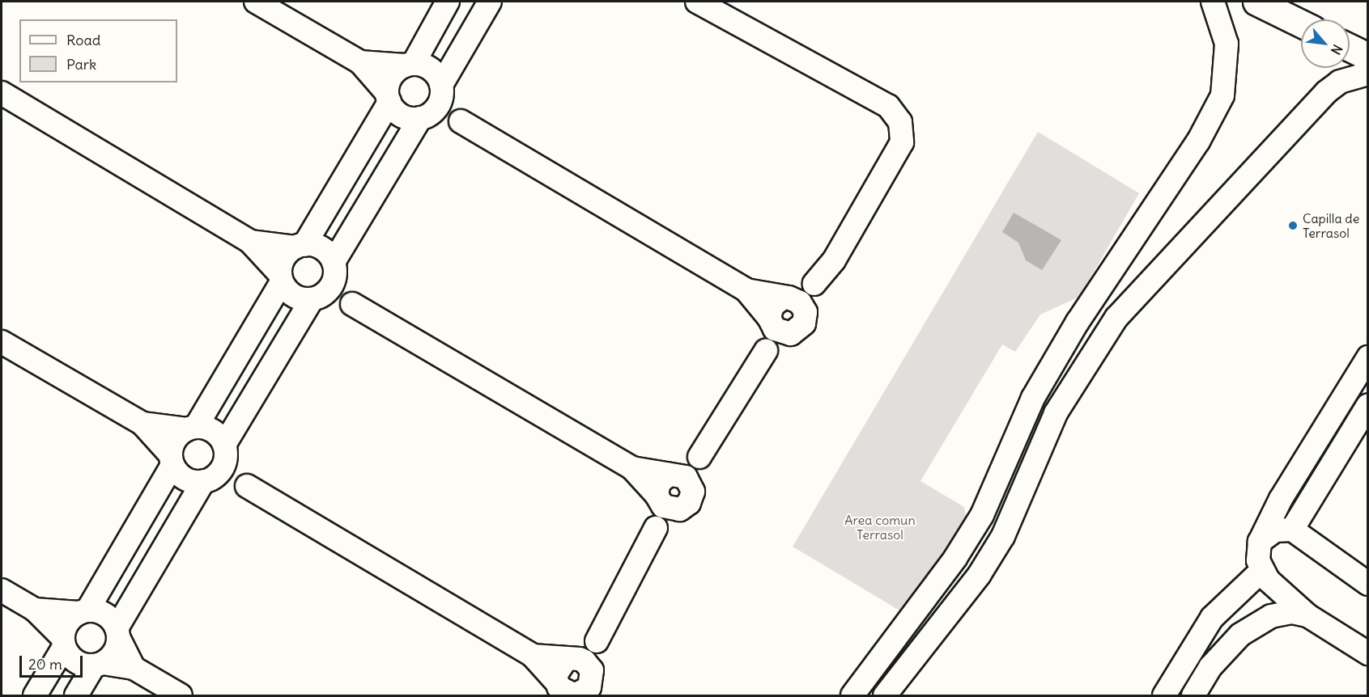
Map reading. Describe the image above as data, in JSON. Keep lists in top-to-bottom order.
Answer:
{
  "parks": ["Area comun Terrasol"],
  "places": ["Capilla de Terrasol"],
  "legend": ["Road", "Park"],
  "scale_bar": "20 m",
  "north": "bottom right"
}
